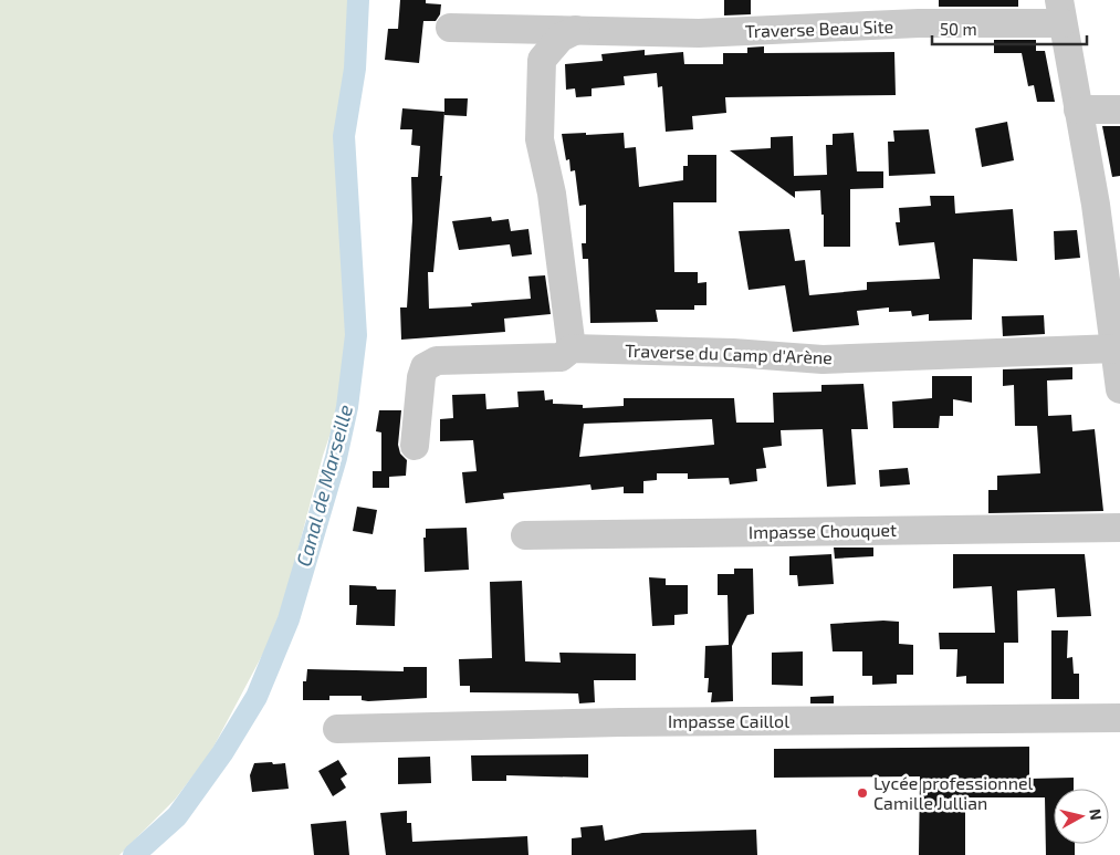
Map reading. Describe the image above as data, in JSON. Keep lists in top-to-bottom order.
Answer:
{
  "streets": {
    "street": [
      "Traverse Beau Site",
      "Traverse du Camp d'Arène",
      "Impasse Chouquet",
      "Impasse Caillol"
    ]
  },
  "water": ["Canal de Marseille"],
  "places": ["Lycée professionnel Camille Jullian"],
  "scale_bar": "50 m",
  "north": "right"
}
